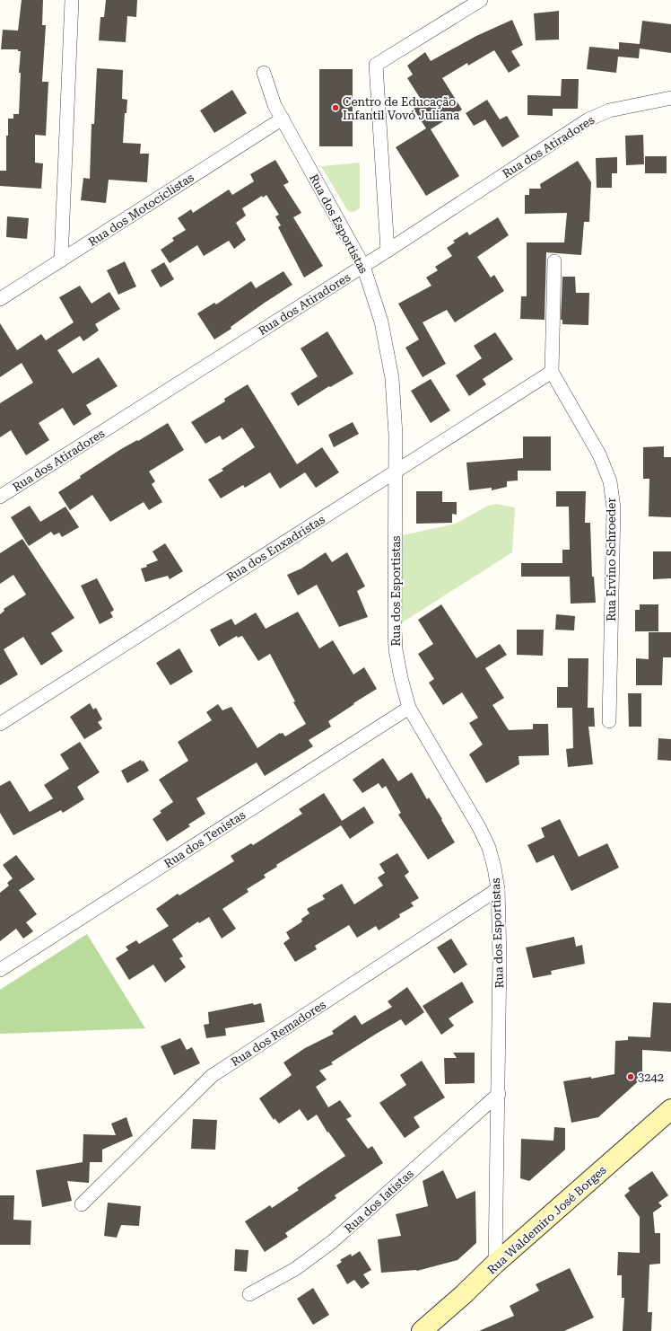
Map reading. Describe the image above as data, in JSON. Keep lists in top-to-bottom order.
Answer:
{
  "streets": {
    "main road": ["Rua Waldemiro José Borges"],
    "street": [
      "Rua dos Atiradores",
      "Rua dos Motociclistas",
      "Rua dos Esportistas",
      "Rua dos Enxadristas",
      "Rua Ervino Schroeder",
      "Rua dos Tenistas",
      "Rua dos Remadores",
      "Rua dos Iatistas"
    ]
  },
  "crossings": [
    ["Rua dos Atiradores", "Rua dos Esportistas"],
    ["Rua dos Motociclistas", "Rua dos Esportistas"],
    ["Rua dos Esportistas", "Rua dos Enxadristas"],
    ["Rua dos Esportistas", "Rua dos Tenistas"],
    ["Rua dos Esportistas", "Rua dos Remadores"],
    ["Rua dos Esportistas", "Rua dos Iatistas"],
    ["Rua dos Esportistas", "Rua Waldemiro José Borges"],
    ["Rua dos Enxadristas", "Rua Ervino Schroeder"]
  ],
  "places": ["Centro de Educação Infantil Vovó Juliana", "3242"]
}
